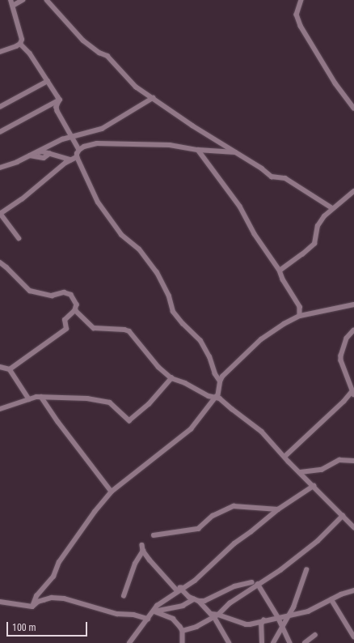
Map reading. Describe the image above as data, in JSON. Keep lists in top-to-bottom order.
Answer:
{
  "scale_bar": "100 m"
}
